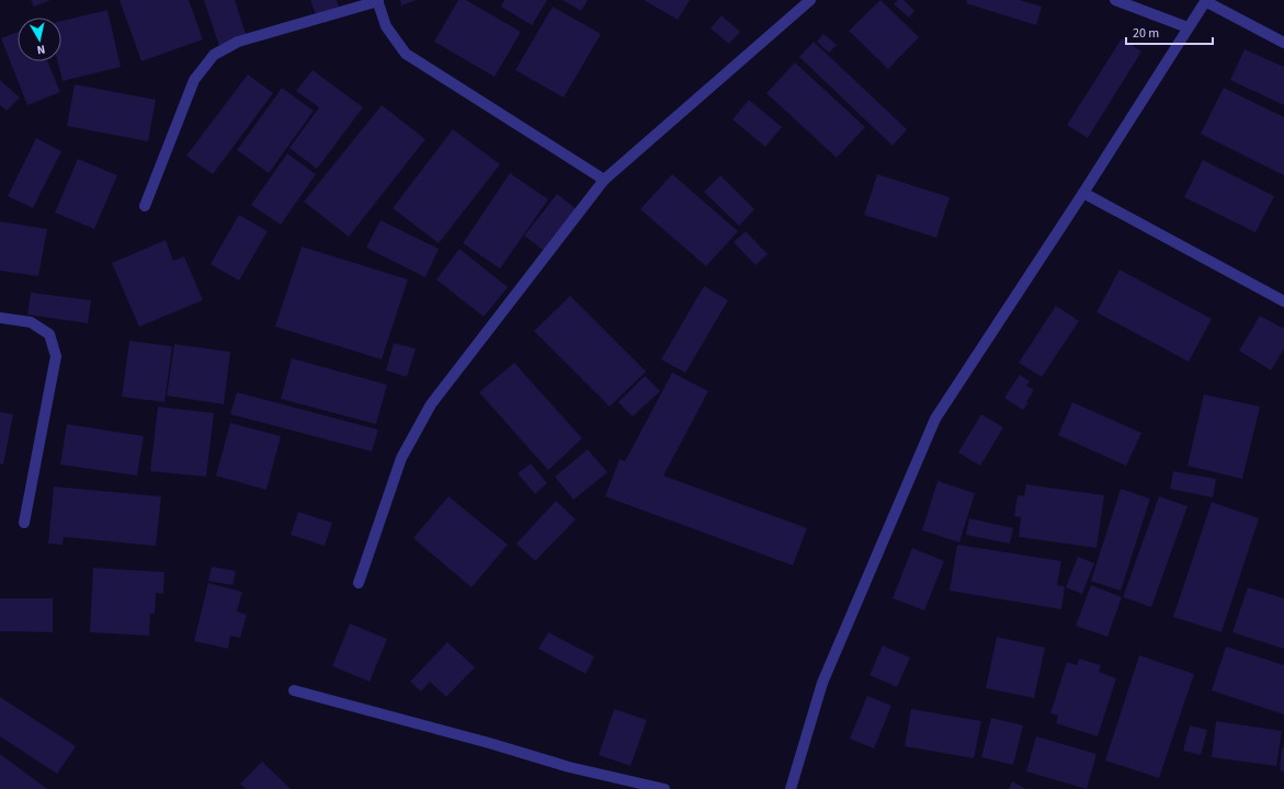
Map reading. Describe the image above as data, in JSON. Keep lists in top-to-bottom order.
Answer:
{
  "scale_bar": "20 m",
  "north": "bottom"
}
